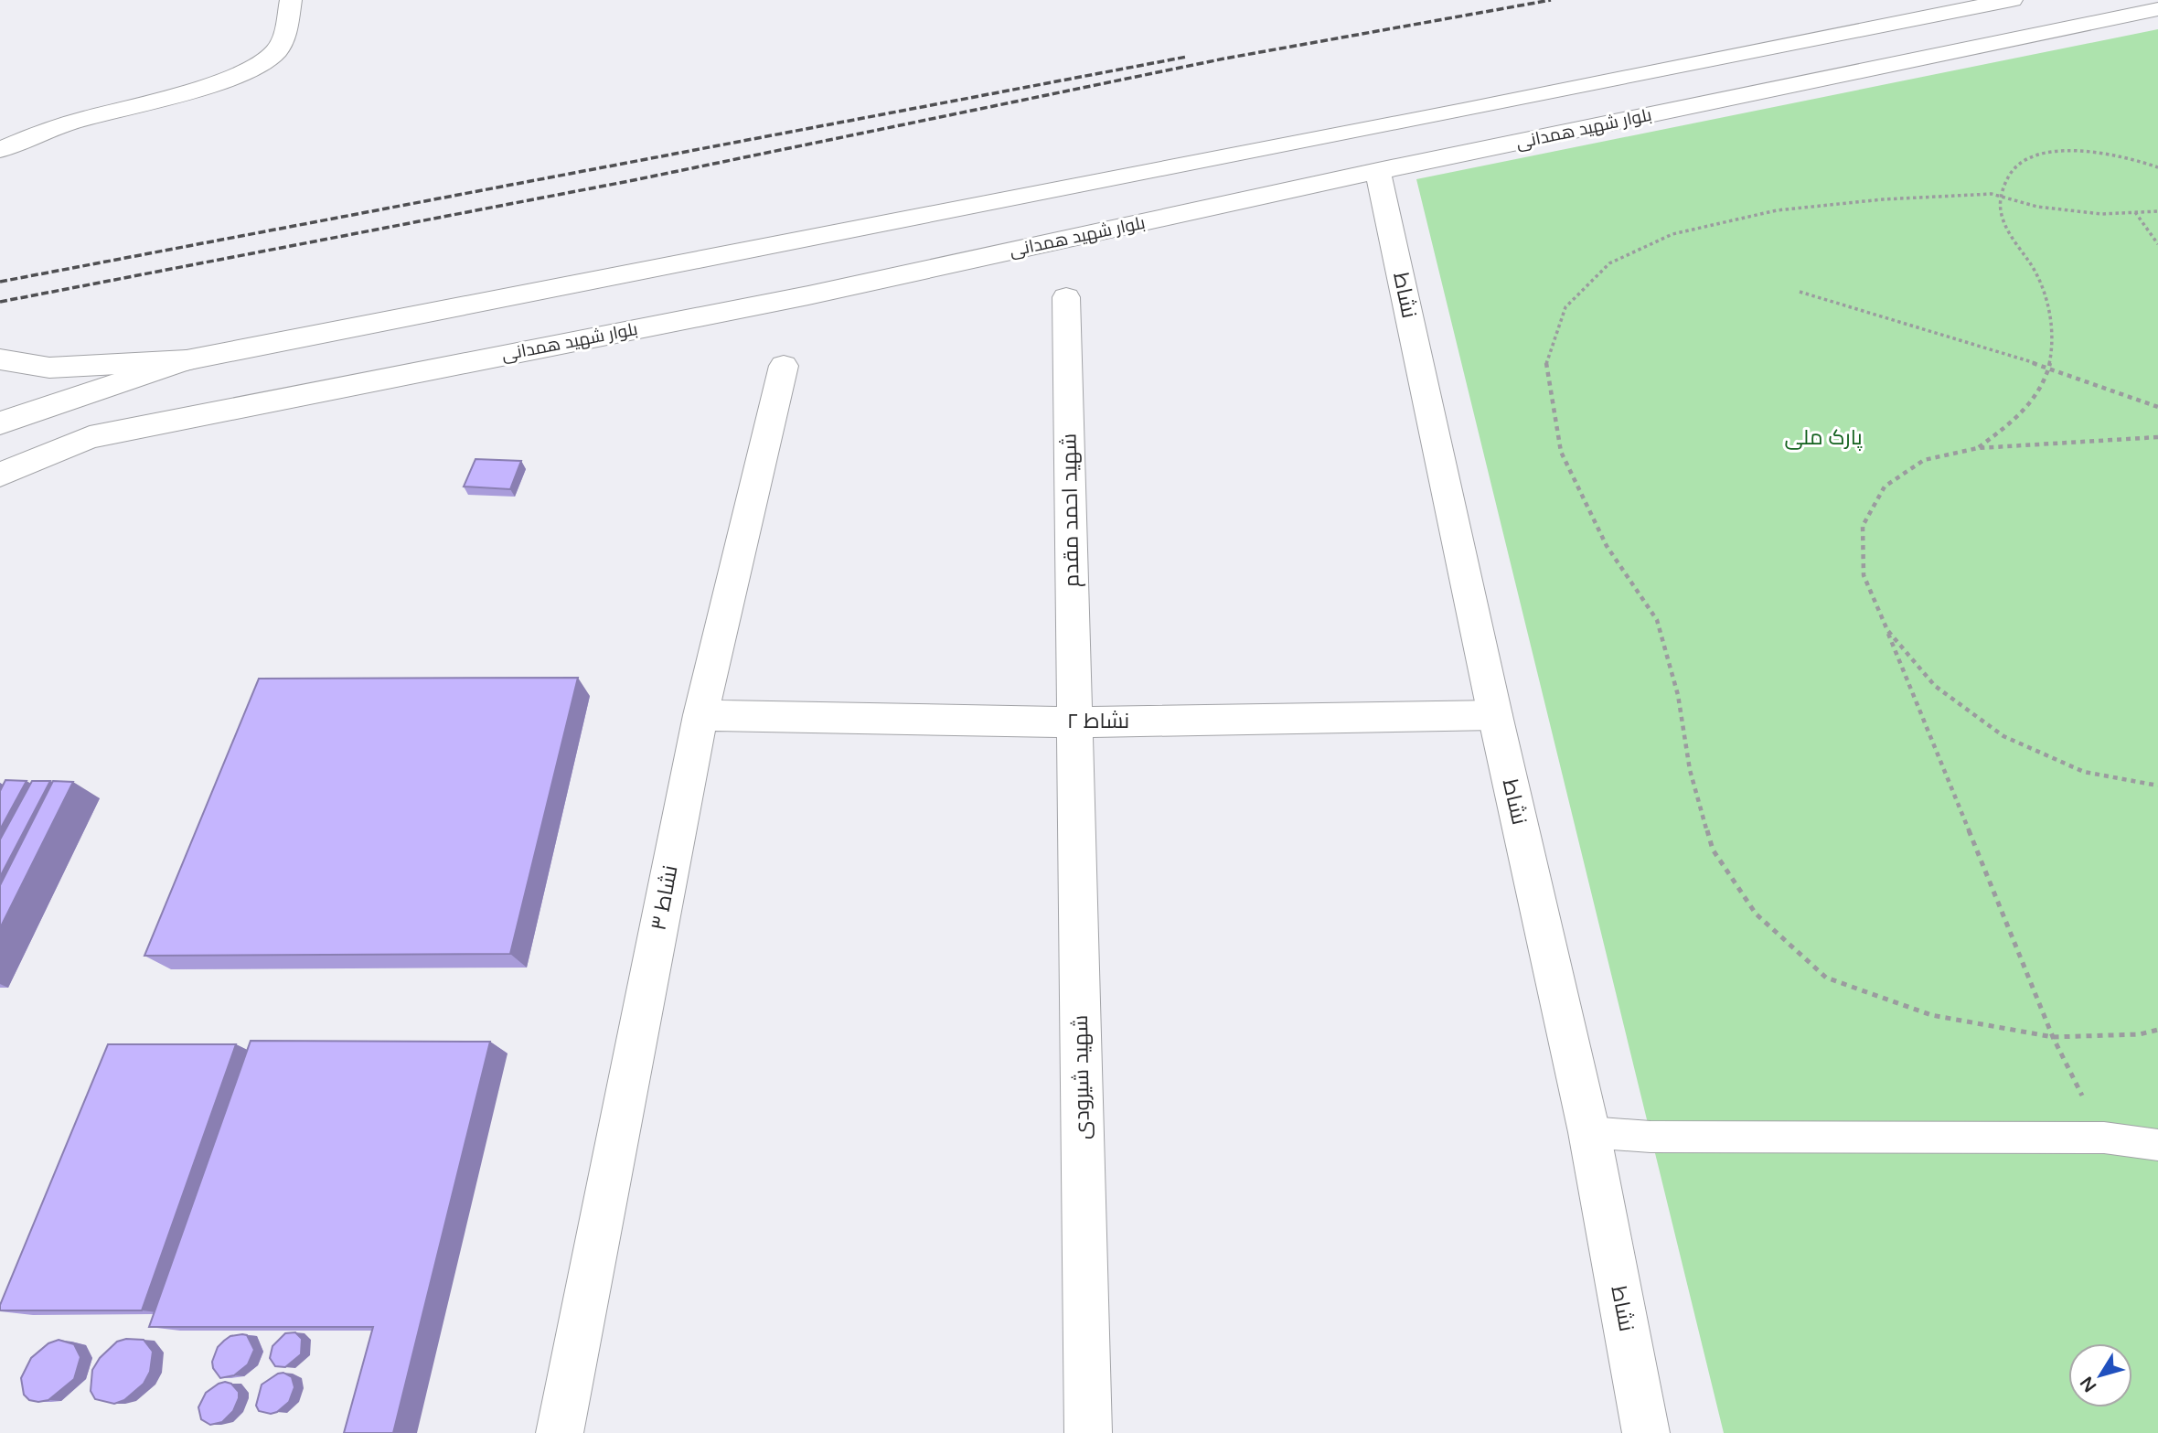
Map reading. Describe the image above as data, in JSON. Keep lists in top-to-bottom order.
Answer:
{
  "streets": {
    "main road": [
      "بلوار شهید همدانی",
      "نشاط",
      "شهید احمد مقدم",
      "نشاط ۲",
      "نشاط ۳",
      "شهید شیرودی"
    ]
  },
  "crossings": [
    ["بلوار شهید همدانی", "نشاط"],
    ["نشاط", "نشاط ۲"],
    ["شهید احمد مقدم", "نشاط ۲"],
    ["شهید احمد مقدم", "شهید شیرودی"],
    ["نشاط ۲", "نشاط ۳"],
    ["نشاط ۲", "شهید شیرودی"]
  ],
  "parks": ["پارک ملی"],
  "north": "bottom left"
}
